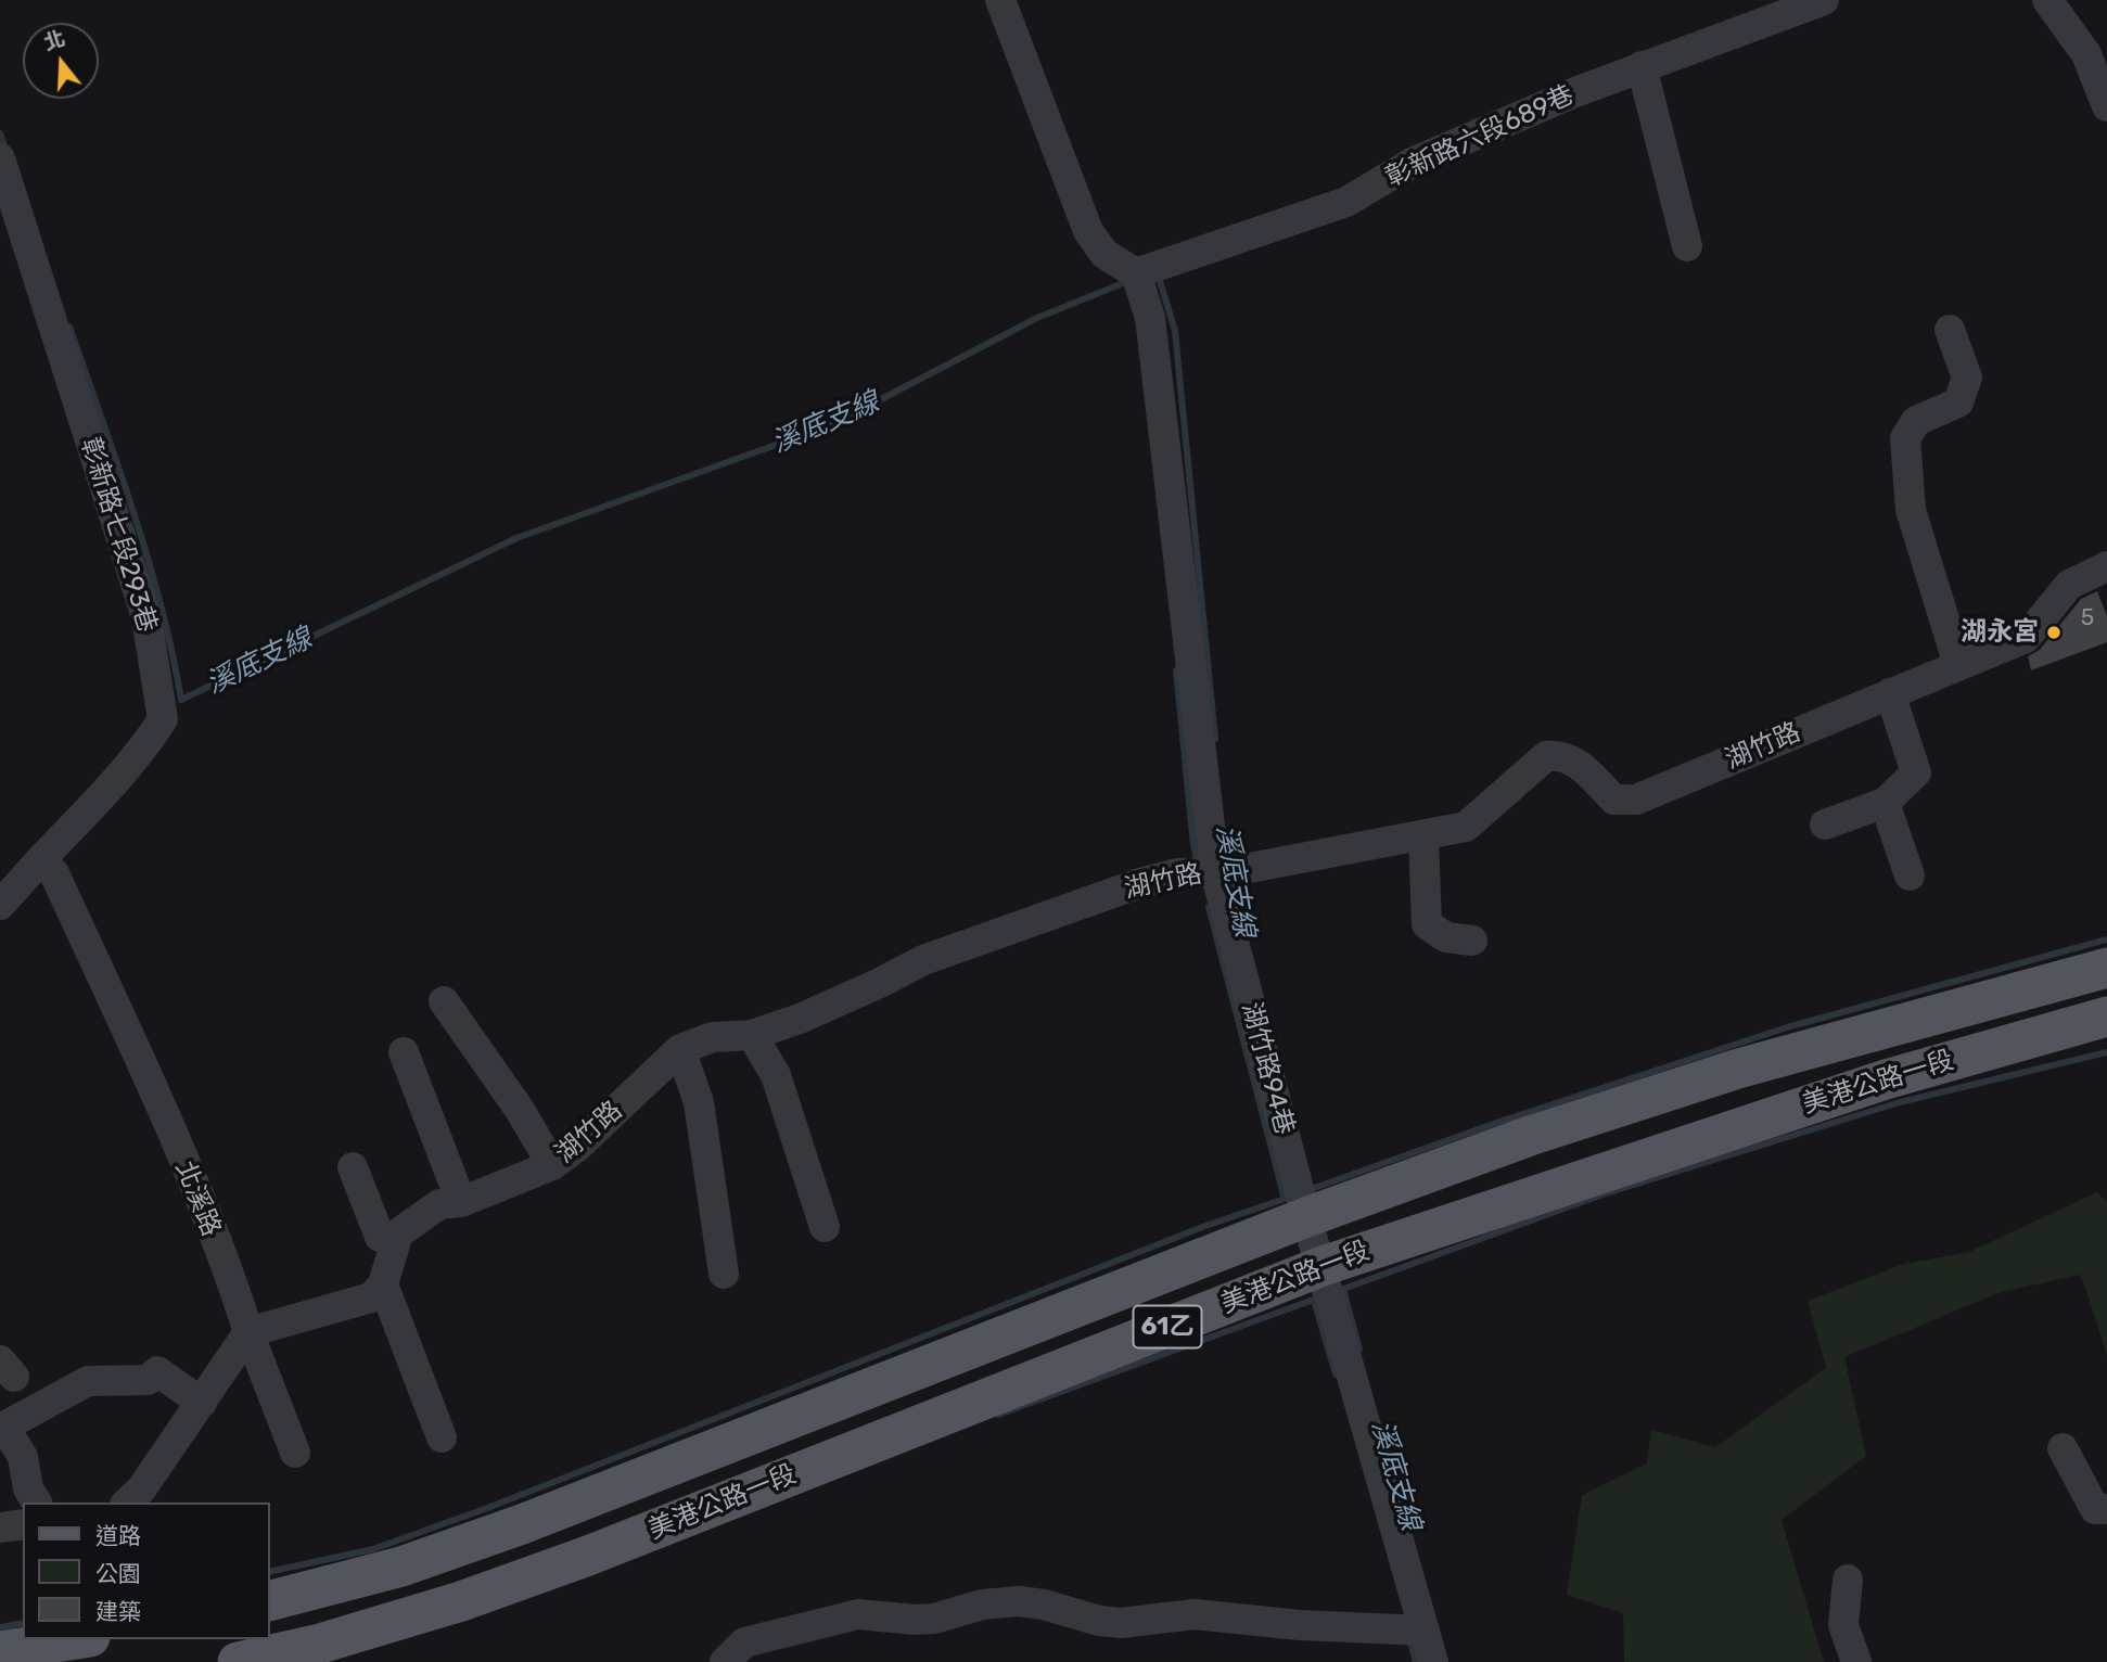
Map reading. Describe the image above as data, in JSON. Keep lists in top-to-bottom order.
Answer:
{
  "streets": {
    "main road": ["美港公路一段", "61乙"],
    "street": [
      "彰新路六段689巷",
      "彰新路七段293巷",
      "湖竹路",
      "湖竹路94巷",
      "北溪路"
    ]
  },
  "crossings": [
    ["彰新路六段689巷", "湖竹路94巷"],
    ["彰新路七段293巷", "北溪路"],
    ["湖竹路", "湖竹路94巷"],
    ["湖竹路94巷", "美港公路一段"]
  ],
  "water": ["溪底支線"],
  "places": ["湖永宮"],
  "house_numbers": ["5"],
  "legend": ["道路", "公園", "建築"],
  "north": "top"
}
